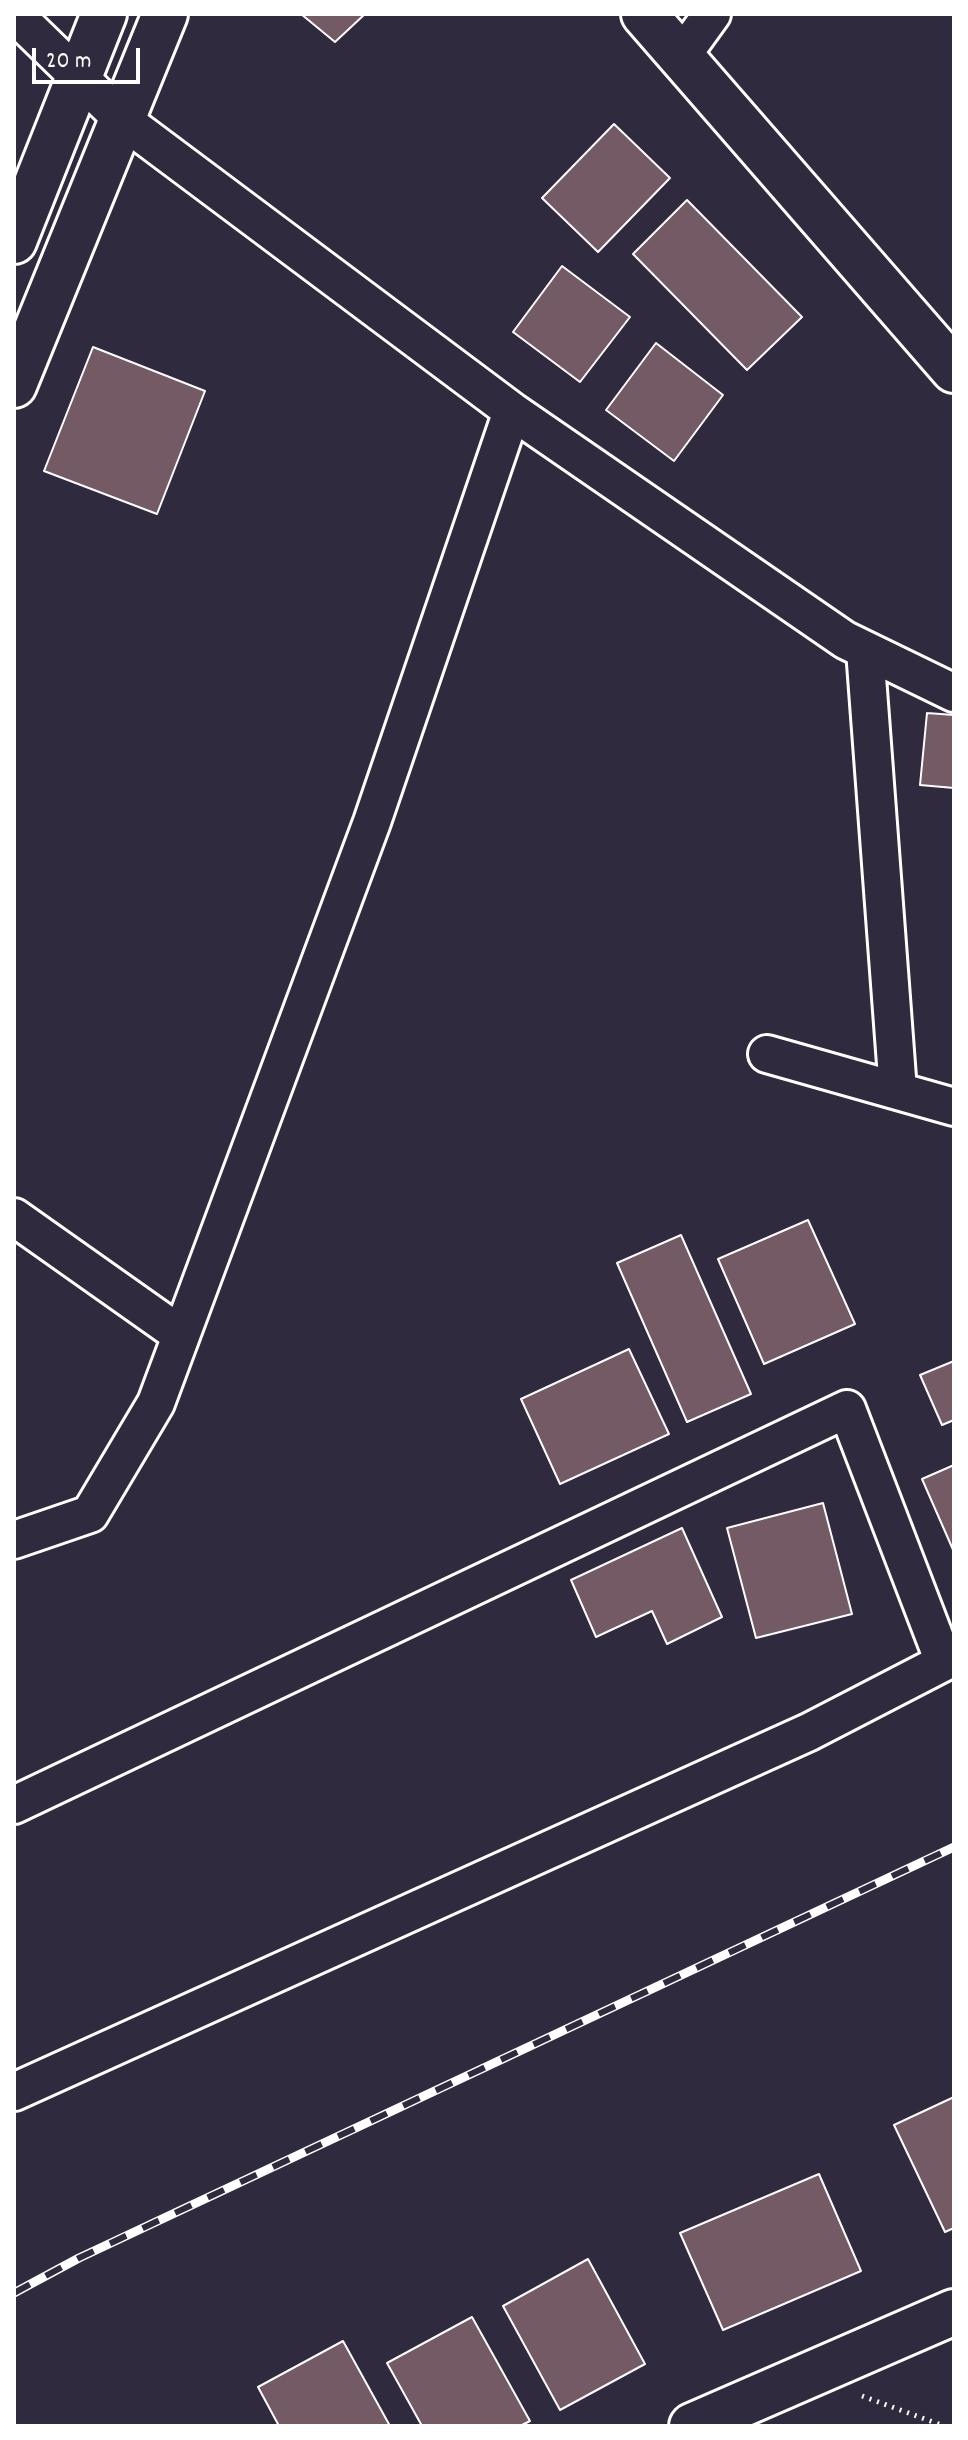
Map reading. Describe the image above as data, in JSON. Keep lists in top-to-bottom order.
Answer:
{
  "scale_bar": "20 m"
}
